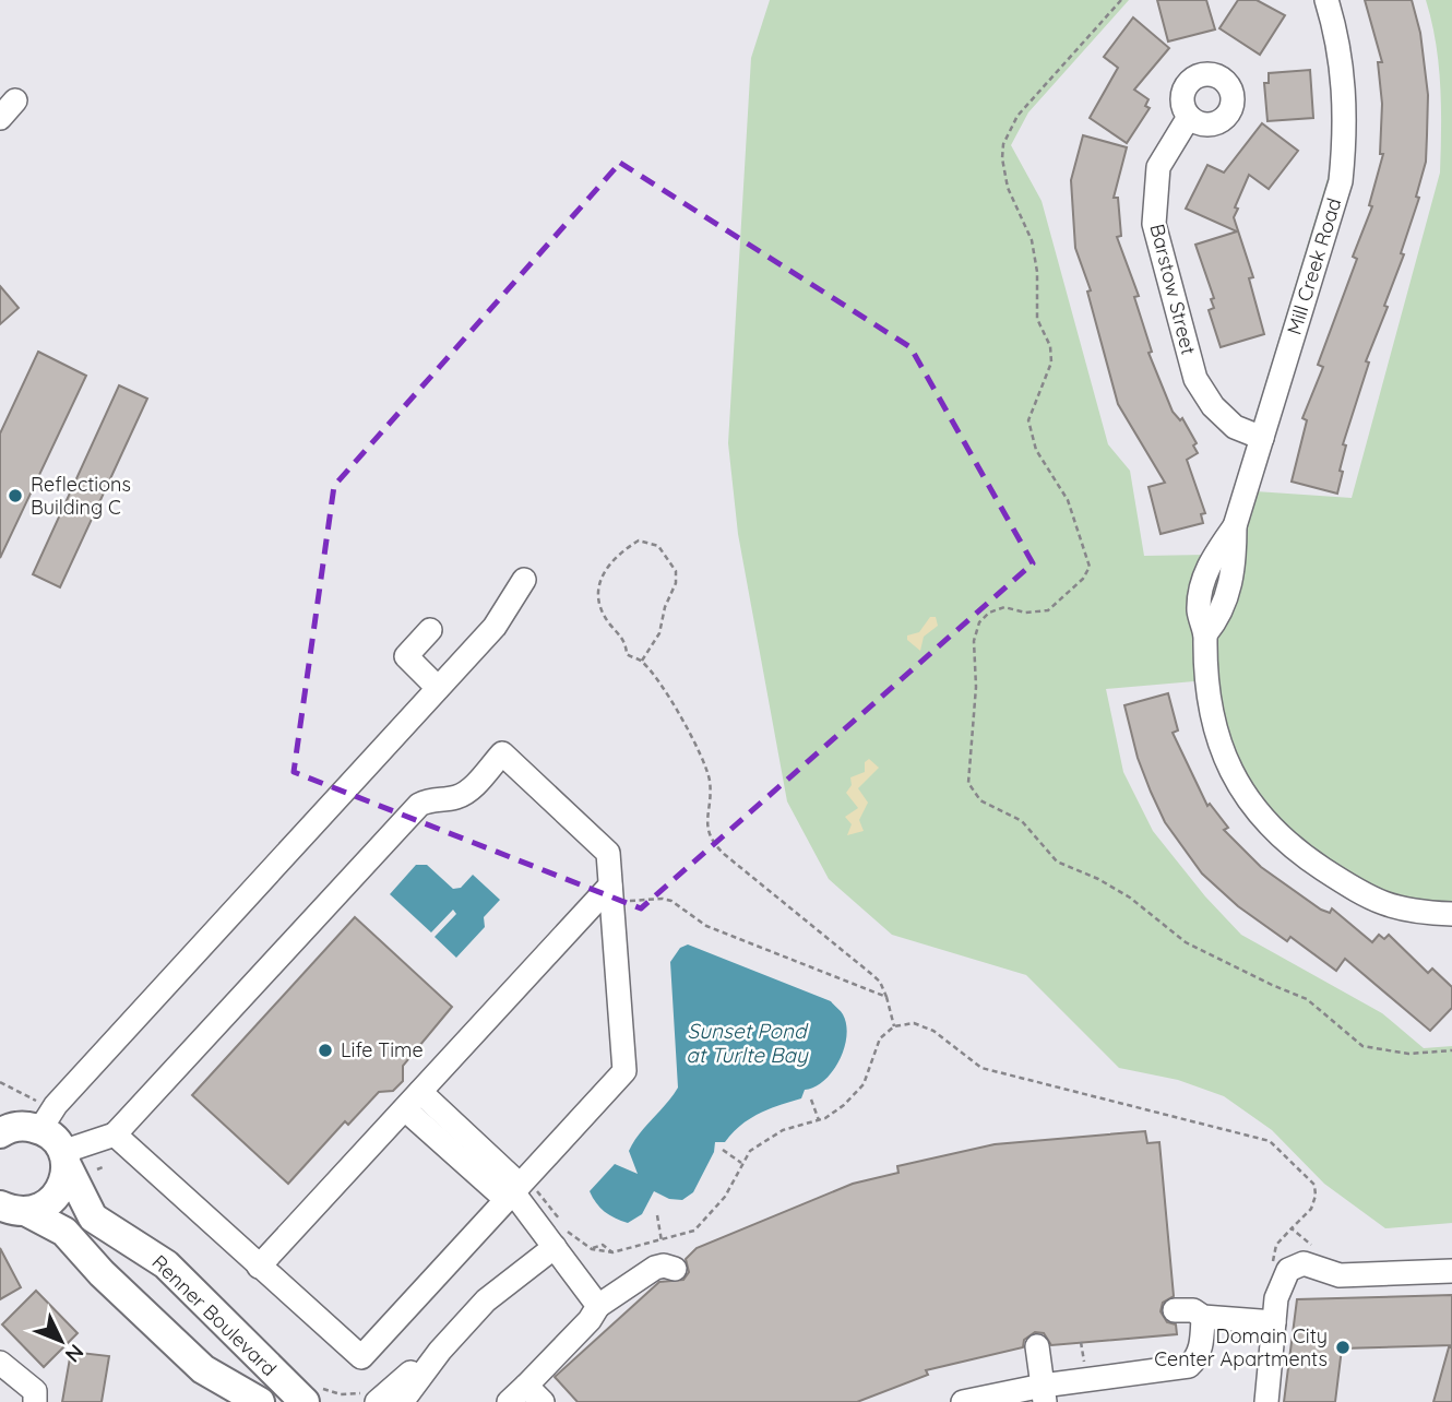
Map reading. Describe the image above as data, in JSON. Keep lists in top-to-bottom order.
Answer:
{
  "streets": {
    "main road": ["Renner Boulevard"],
    "street": ["Mill Creek Road", "Barstow Street"]
  },
  "crossings": [
    ["Mill Creek Road", "Barstow Street"]
  ],
  "water": ["Sunset Pond at Turlte Bay"],
  "places": ["Reflections Building C", "Life Time", "Domain City Center Apartments"],
  "north": "bottom right"
}
